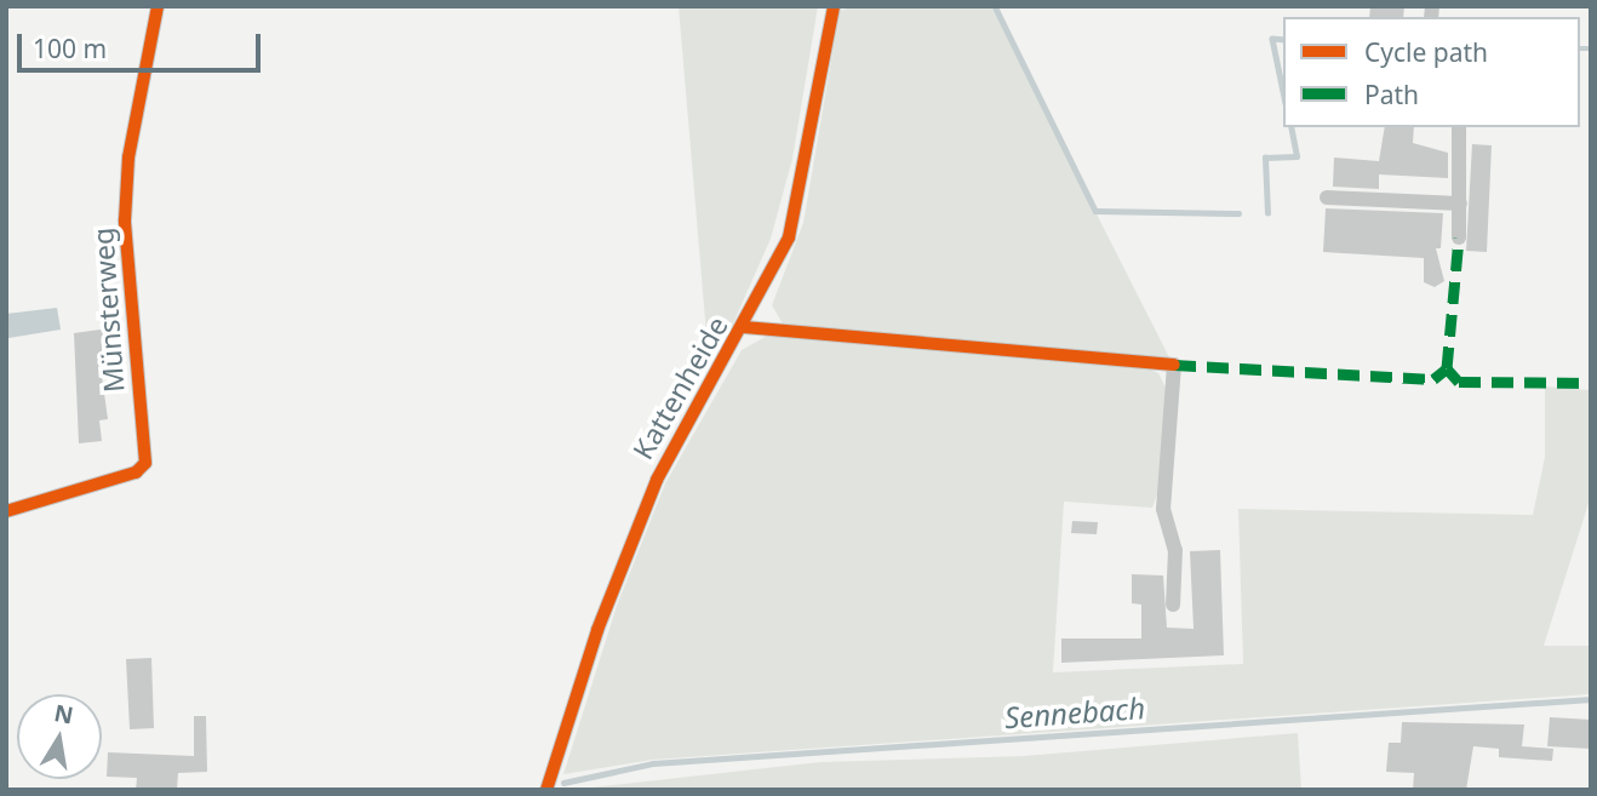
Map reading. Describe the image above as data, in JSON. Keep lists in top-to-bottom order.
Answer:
{
  "streets": {
    "street": ["Münsterweg", "Kattenheide"]
  },
  "water": ["Sennebach"],
  "legend": ["Cycle path", "Path"],
  "scale_bar": "100 m",
  "north": "top"
}
